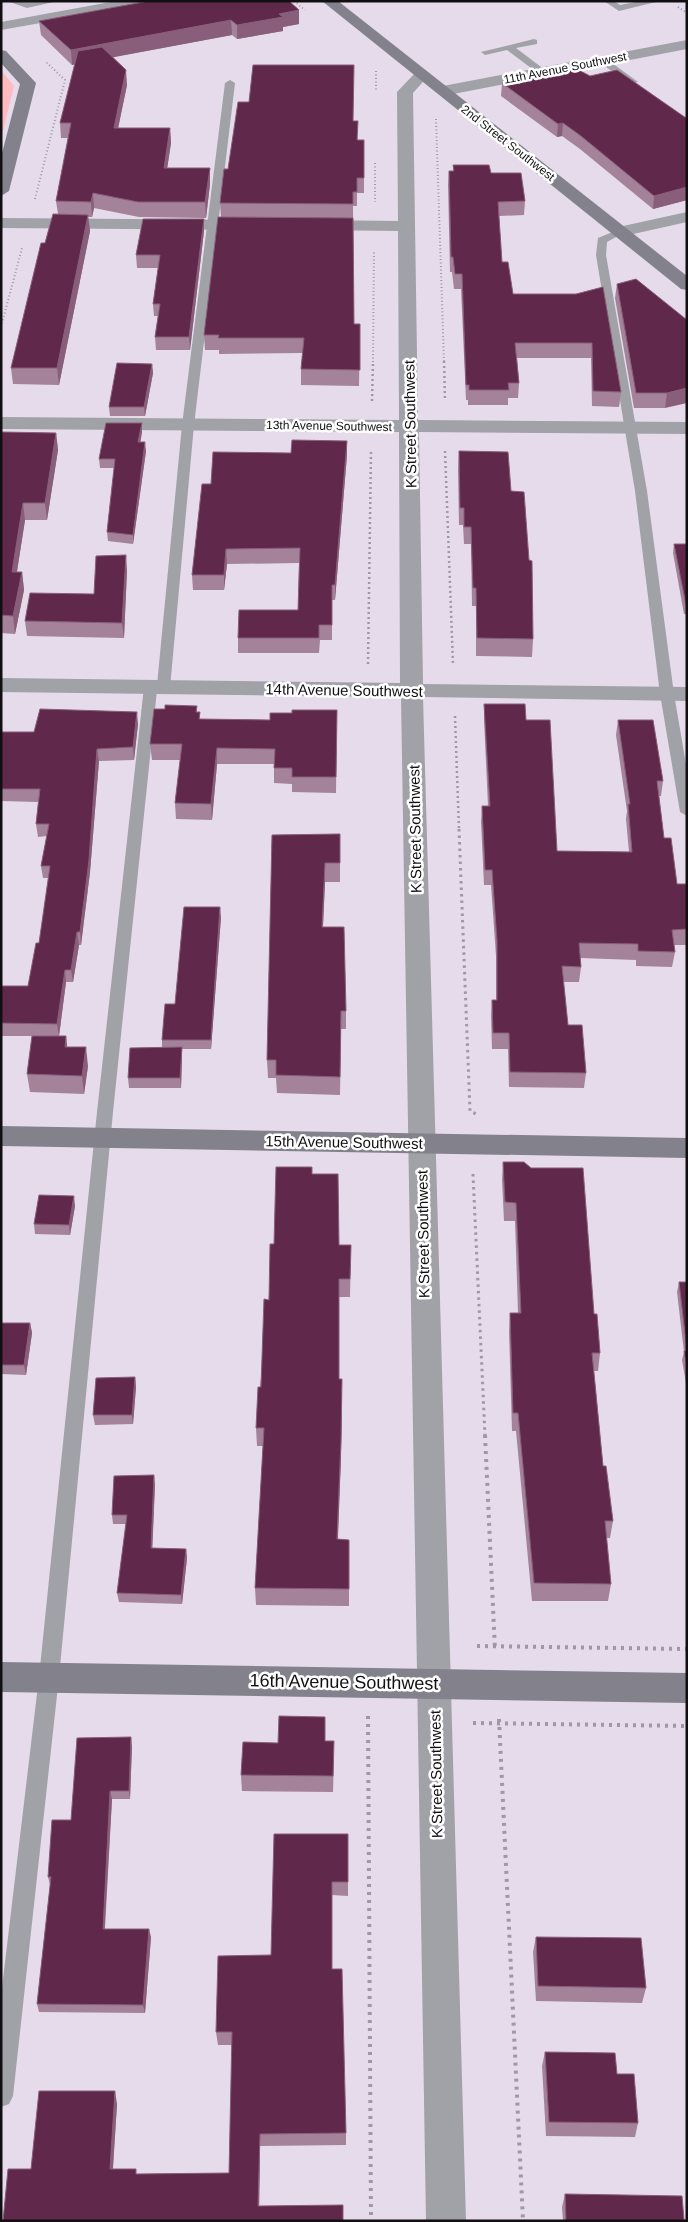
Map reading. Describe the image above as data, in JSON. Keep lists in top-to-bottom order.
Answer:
{
  "streets": {
    "street": [
      "11th Avenue Southwest",
      "2nd Street Southwest",
      "K Street Southwest",
      "13th Avenue Southwest",
      "14th Avenue Southwest",
      "15th Avenue Southwest",
      "16th Avenue Southwest"
    ]
  },
  "crossings": [
    ["11th Avenue Southwest", "2nd Street Southwest"],
    ["11th Avenue Southwest", "K Street Southwest"],
    ["2nd Street Southwest", "K Street Southwest"],
    ["K Street Southwest", "13th Avenue Southwest"],
    ["K Street Southwest", "14th Avenue Southwest"],
    ["K Street Southwest", "15th Avenue Southwest"],
    ["K Street Southwest", "16th Avenue Southwest"]
  ]
}
